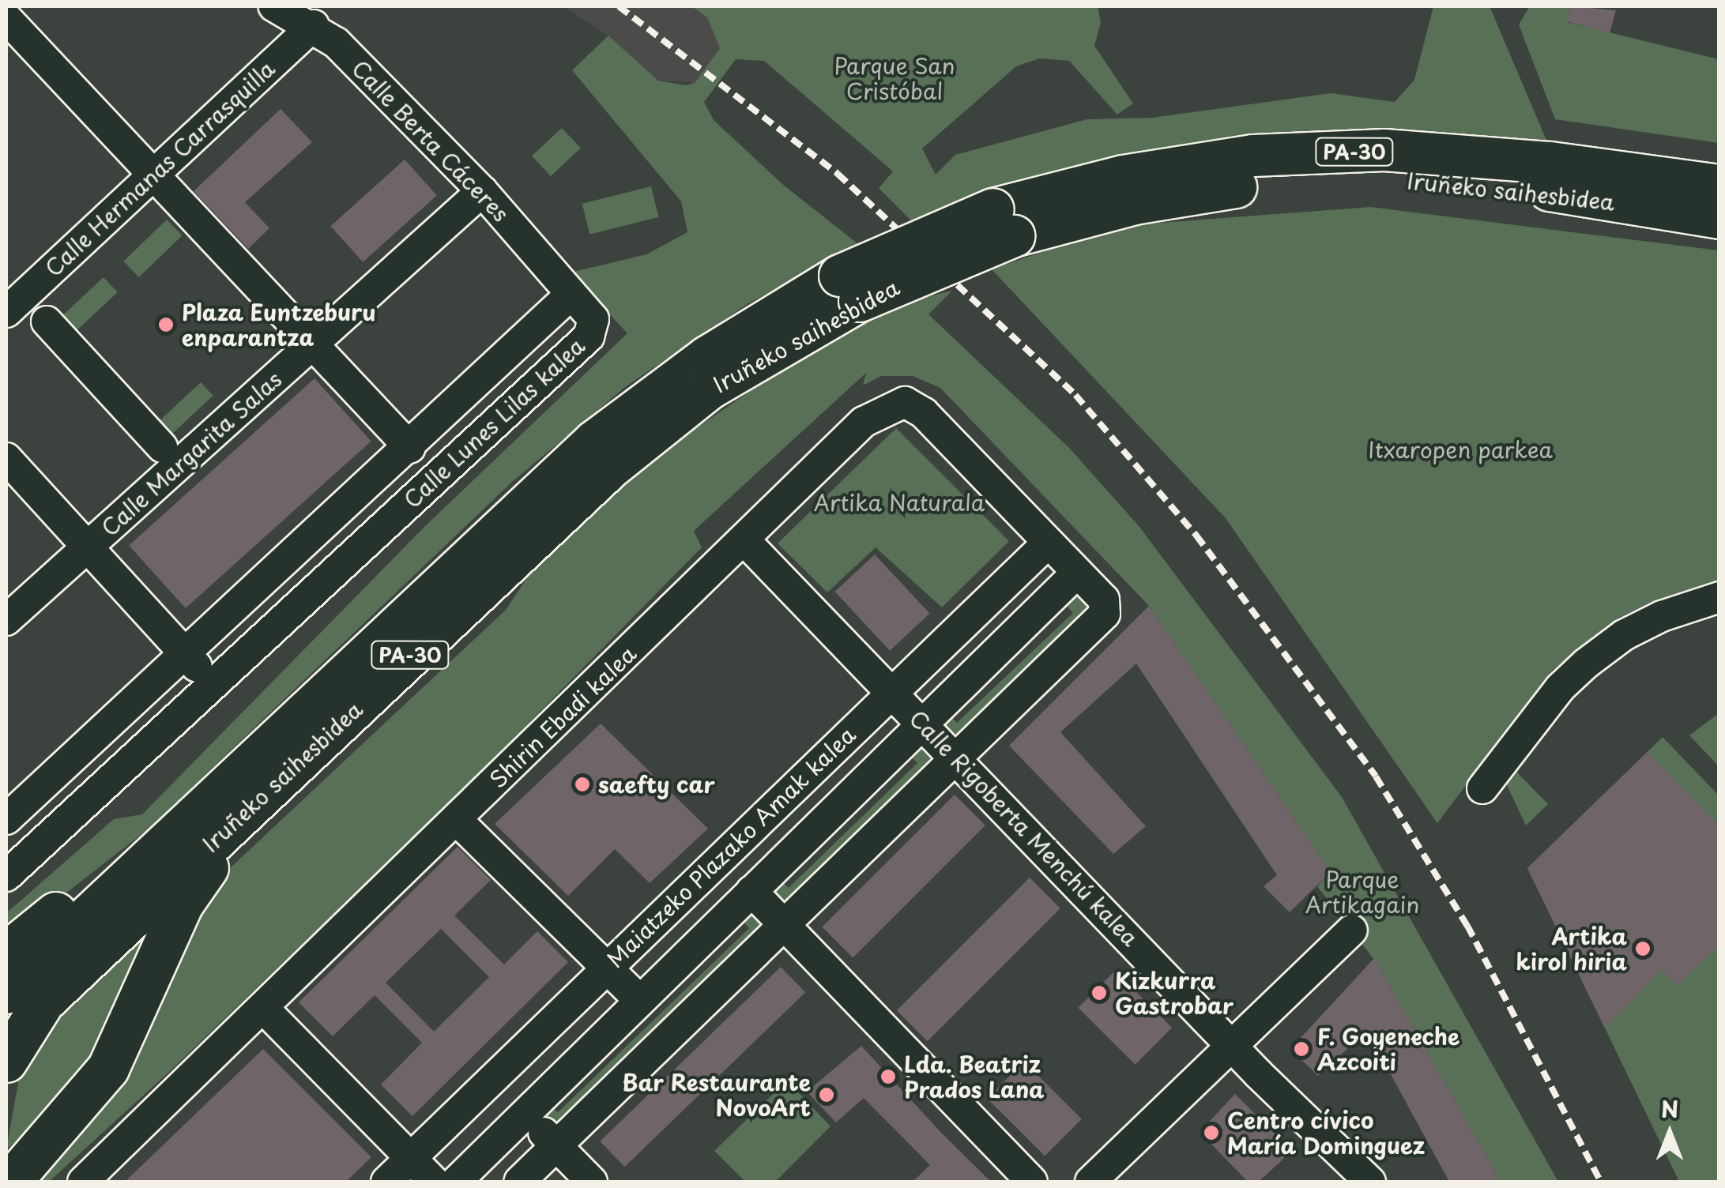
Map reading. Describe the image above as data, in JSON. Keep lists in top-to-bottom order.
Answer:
{
  "streets": {
    "highway": ["PA-30", "Iruñeko saihesbidea"],
    "street": [
      "Calle Berta Cáceres",
      "Calle Hermanas Carrasquilla",
      "Calle Lunes Lilas kalea",
      "Calle Margarita Salas",
      "Shirin Ebadi kalea",
      "Calle Rigoberta Menchú kalea",
      "Maiatzeko Plazako Amak kalea"
    ]
  },
  "crossings": [
    ["Calle Berta Cáceres", "Calle Hermanas Carrasquilla"],
    ["Calle Berta Cáceres", "Calle Lunes Lilas kalea"],
    ["Calle Berta Cáceres", "Calle Margarita Salas"],
    ["Shirin Ebadi kalea", "Calle Rigoberta Menchú kalea"],
    ["Shirin Ebadi kalea", "Maiatzeko Plazako Amak kalea"],
    ["Calle Rigoberta Menchú kalea", "Maiatzeko Plazako Amak kalea"]
  ],
  "parks": [
    "Parque San Cristóbal",
    "Itxaropen parkea",
    "Artika Naturala",
    "Parque Artikagain"
  ],
  "places": [
    "Plaza Euntzeburu enparantza",
    "saefty car",
    "Artika kirol hiria",
    "Kizkurra Gastrobar",
    "F. Goyeneche Azcoiti",
    "Lda. Beatriz Prados Lana",
    "Bar Restaurante NovoArt",
    "Centro cívico María Dominguez"
  ],
  "north": "top"
}
